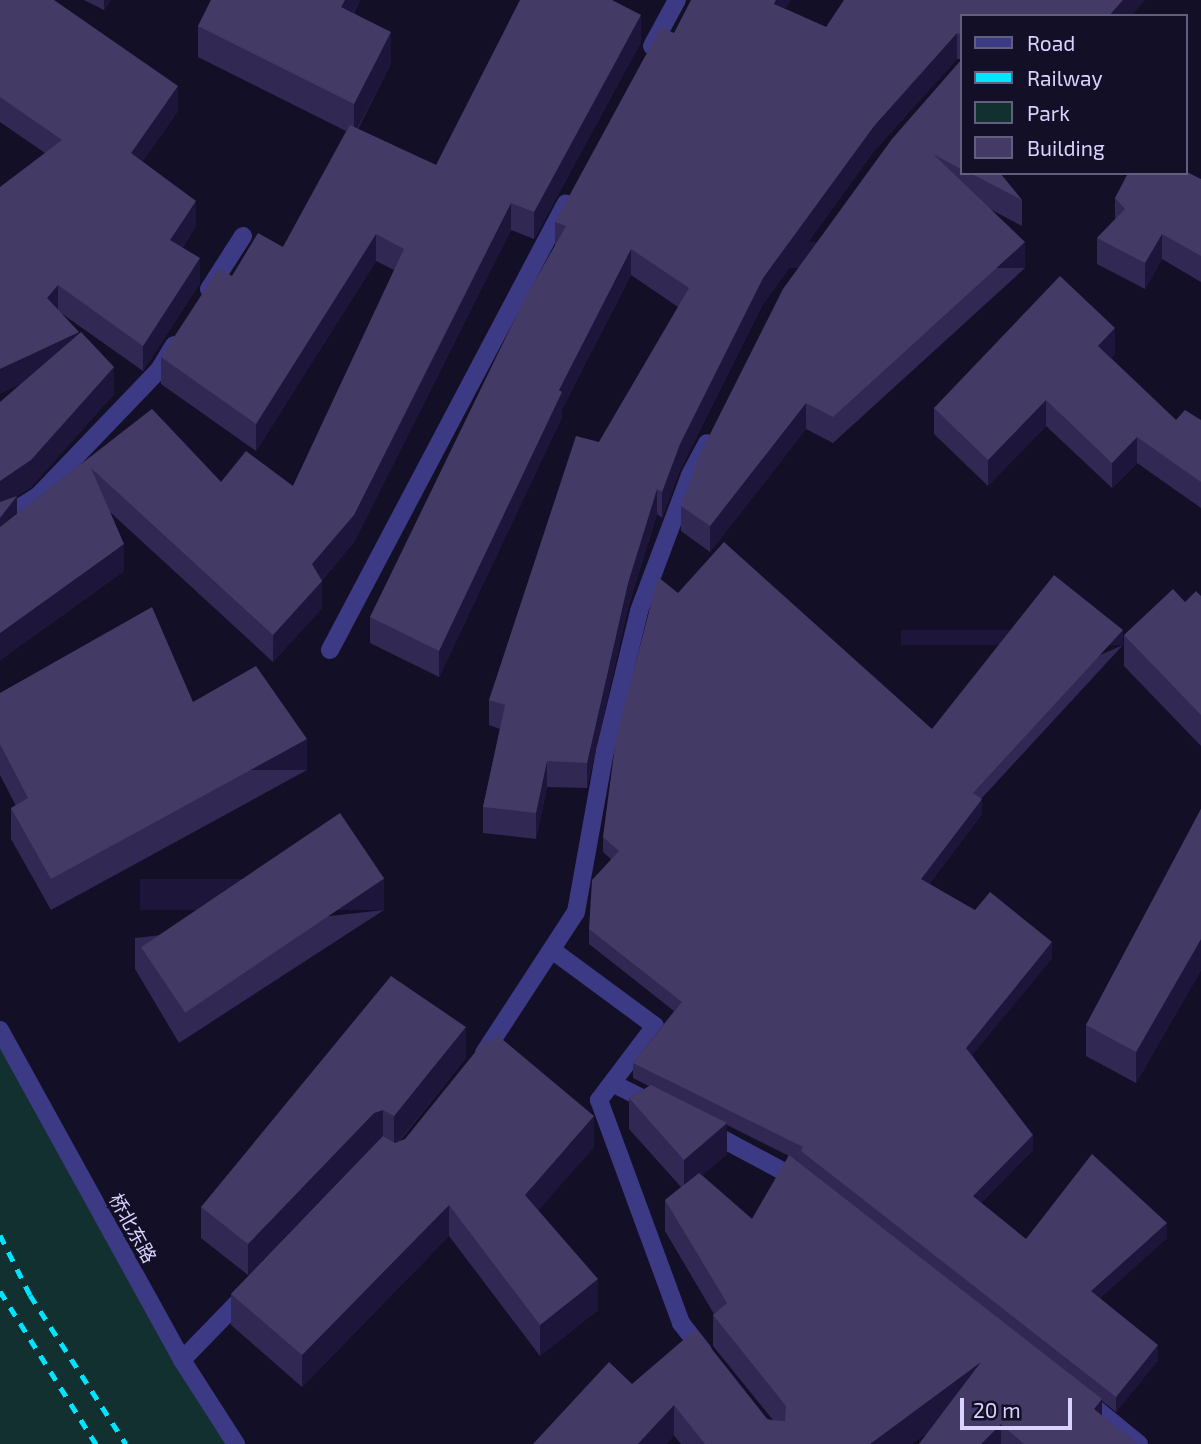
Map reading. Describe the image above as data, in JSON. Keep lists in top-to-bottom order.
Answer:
{
  "streets": {
    "street": ["桥北东路"]
  },
  "legend": [
    "Road",
    "Railway",
    "Park",
    "Building"
  ],
  "scale_bar": "20 m"
}
